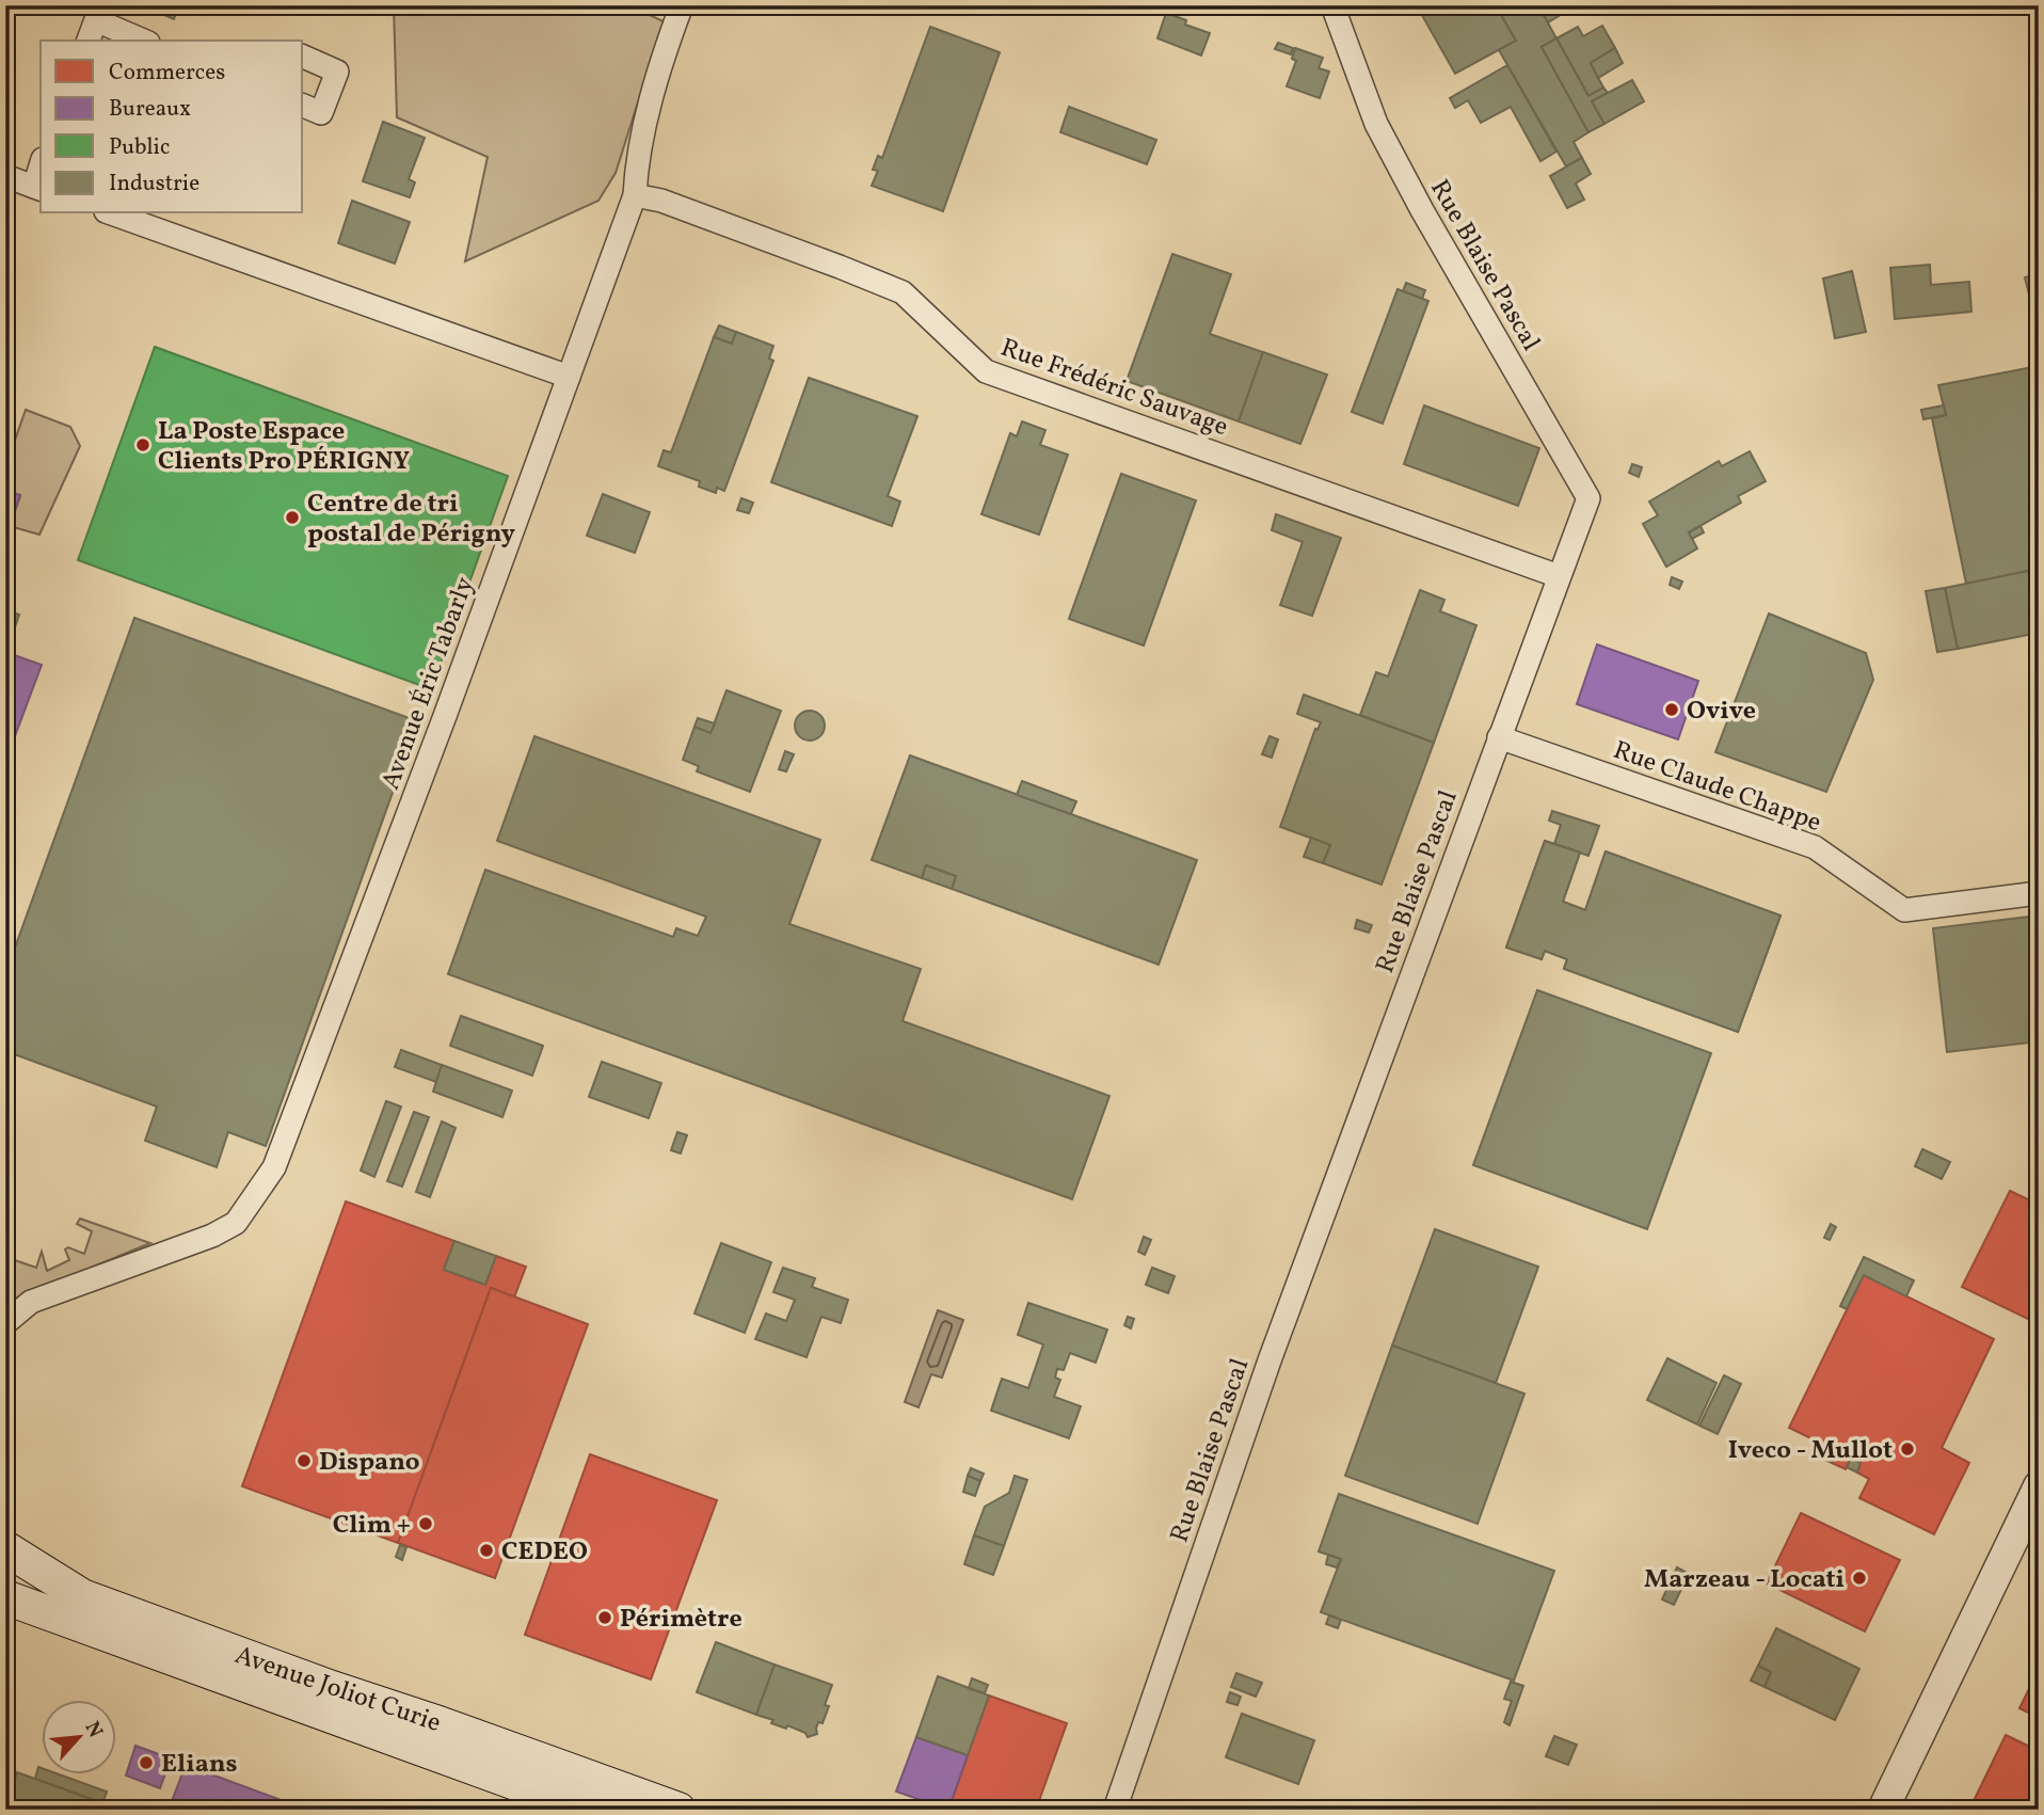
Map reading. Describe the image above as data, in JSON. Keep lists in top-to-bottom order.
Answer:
{
  "streets": {
    "main road": ["Avenue Joliot Curie"],
    "street": [
      "Rue Blaise Pascal",
      "Rue Frédéric Sauvage",
      "Avenue Éric Tabarly",
      "Rue Claude Chappe"
    ]
  },
  "crossings": [
    ["Rue Blaise Pascal", "Rue Frédéric Sauvage"],
    ["Rue Blaise Pascal", "Rue Claude Chappe"],
    ["Rue Frédéric Sauvage", "Avenue Éric Tabarly"]
  ],
  "places": [
    "La Poste Espace Clients Pro PÉRIGNY",
    "Centre de tri postal de Périgny",
    "Ovive",
    "Iveco - Mullot",
    "Dispano",
    "Clim +",
    "CEDEO",
    "Marzeau - Locati",
    "Périmètre",
    "Elians"
  ],
  "legend": [
    "Commerces",
    "Bureaux",
    "Public",
    "Industrie"
  ],
  "north": "top right"
}
